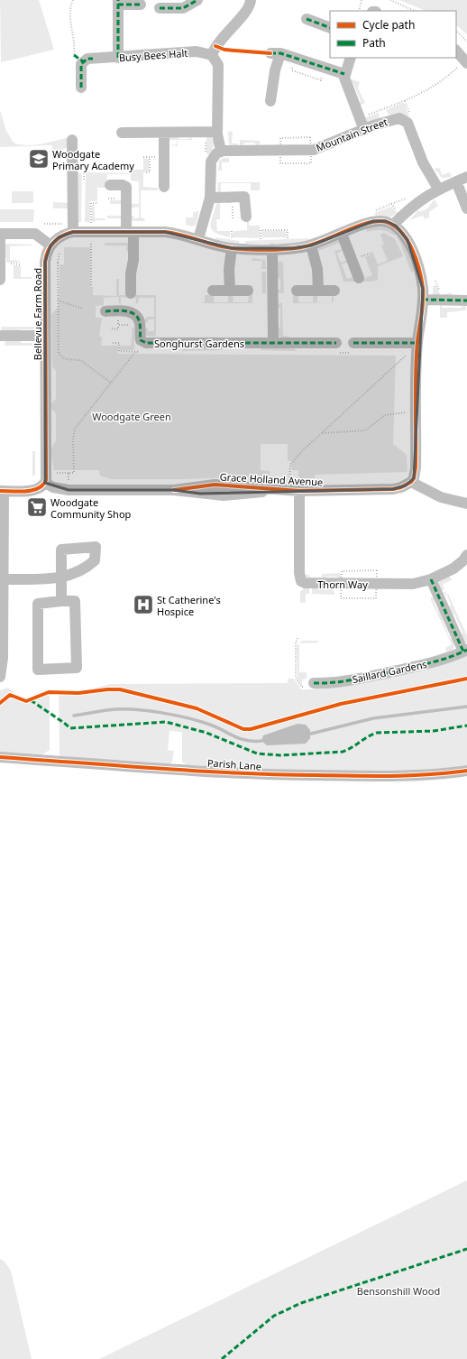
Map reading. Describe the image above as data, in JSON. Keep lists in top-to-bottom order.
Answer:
{
  "streets": {
    "street": [
      "Busy Bees Halt",
      "Mountain Street",
      "Bellevue Farm Road",
      "Songhurst Gardens",
      "Grace Holland Avenue",
      "Thorn Way",
      "Saillard Gardens",
      "Parish Lane"
    ]
  },
  "crossings": [
    ["Bellevue Farm Road", "Grace Holland Avenue"],
    ["Grace Holland Avenue", "Thorn Way"],
    ["Thorn Way", "Saillard Gardens"]
  ],
  "parks": ["Woodgate Green", "Bensonshill Wood"],
  "places": {
    "school or university": ["Woodgate Primary Academy"],
    "supermarket": ["Woodgate Community Shop"],
    "hospital": ["St Catherine's Hospice"]
  },
  "legend": ["Cycle path", "Path"]
}
